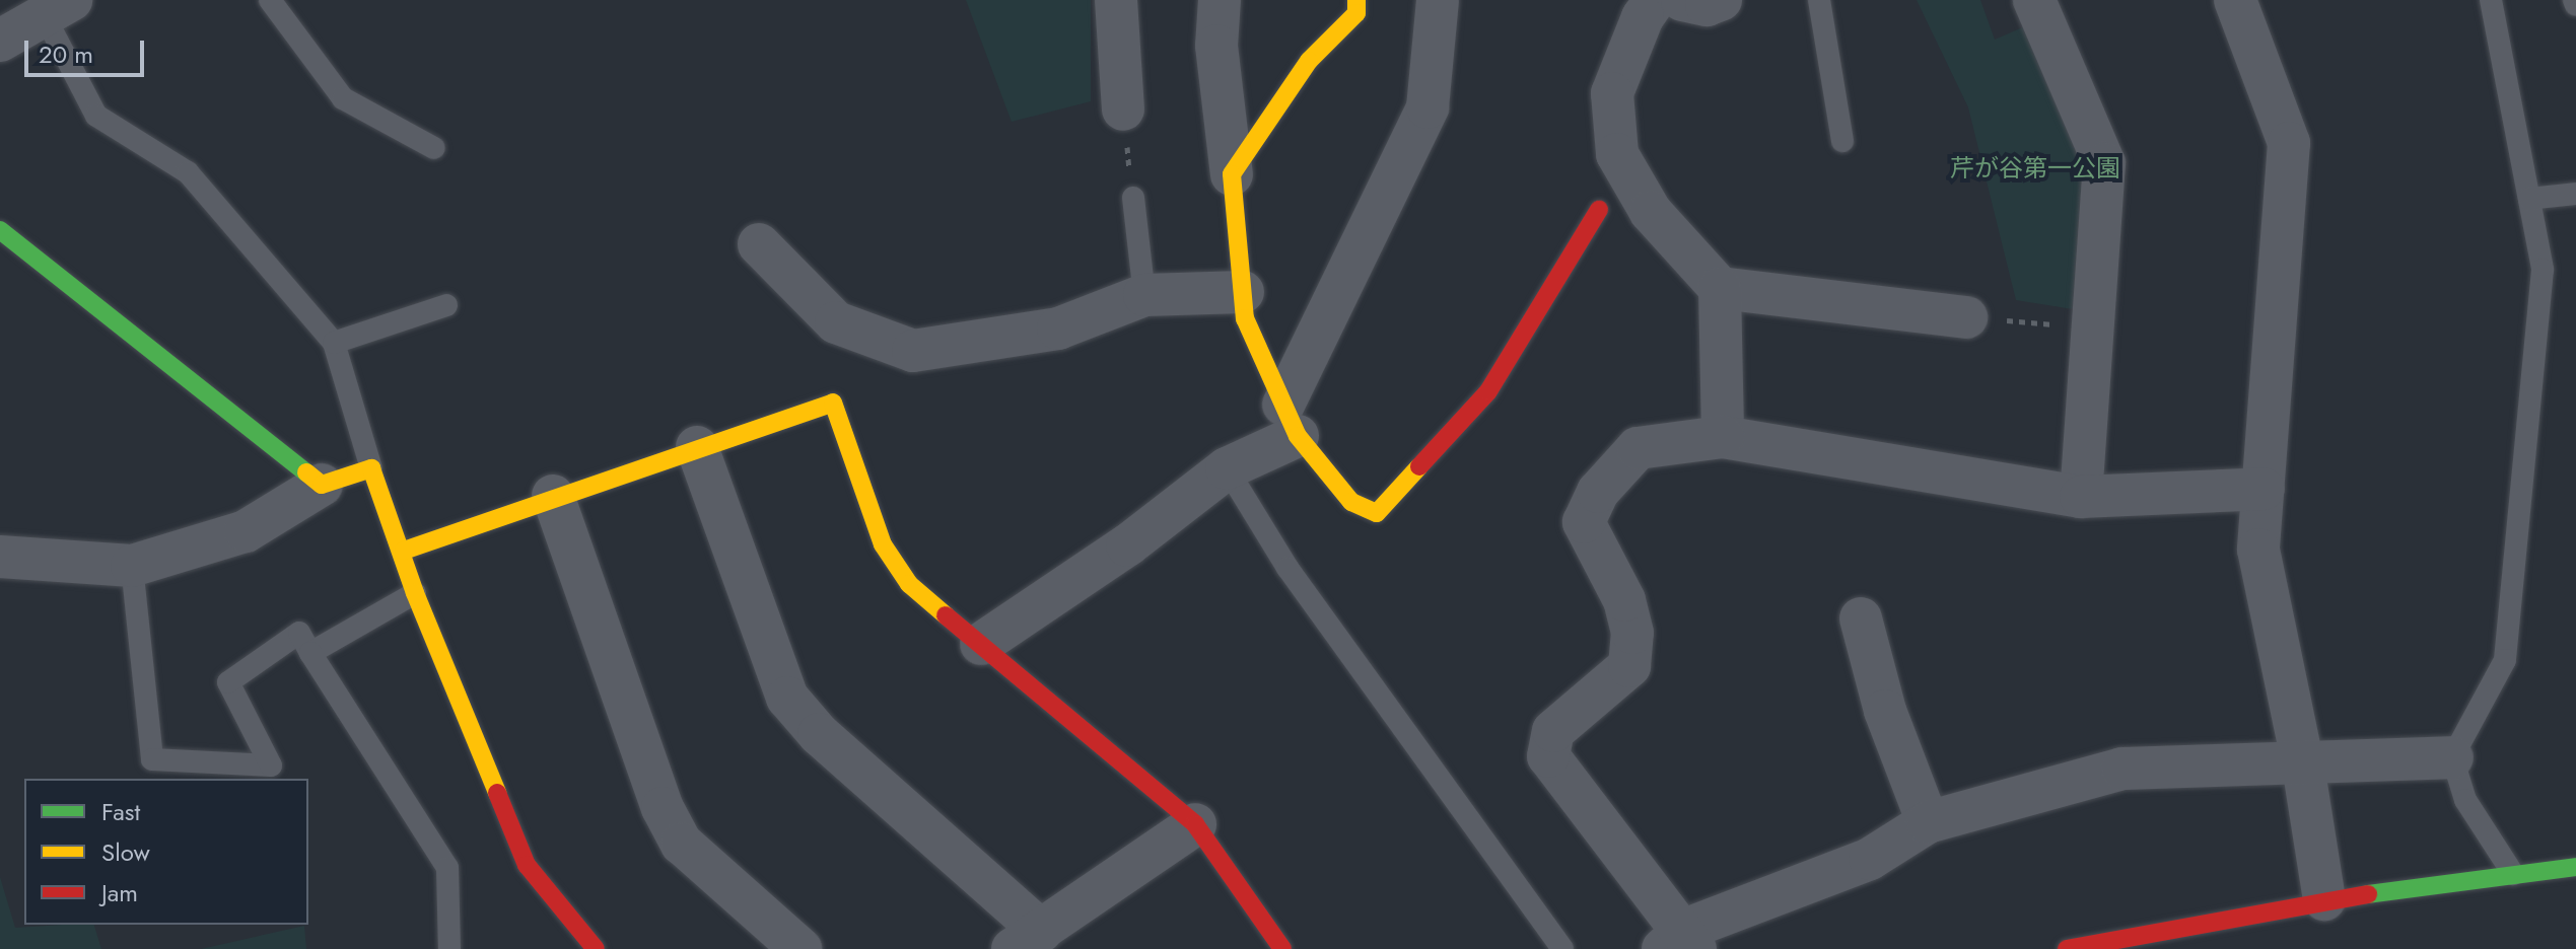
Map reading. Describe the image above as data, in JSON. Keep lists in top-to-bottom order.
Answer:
{
  "parks": ["芹が谷第一公園"],
  "legend": ["Fast", "Slow", "Jam"],
  "scale_bar": "20 m"
}
